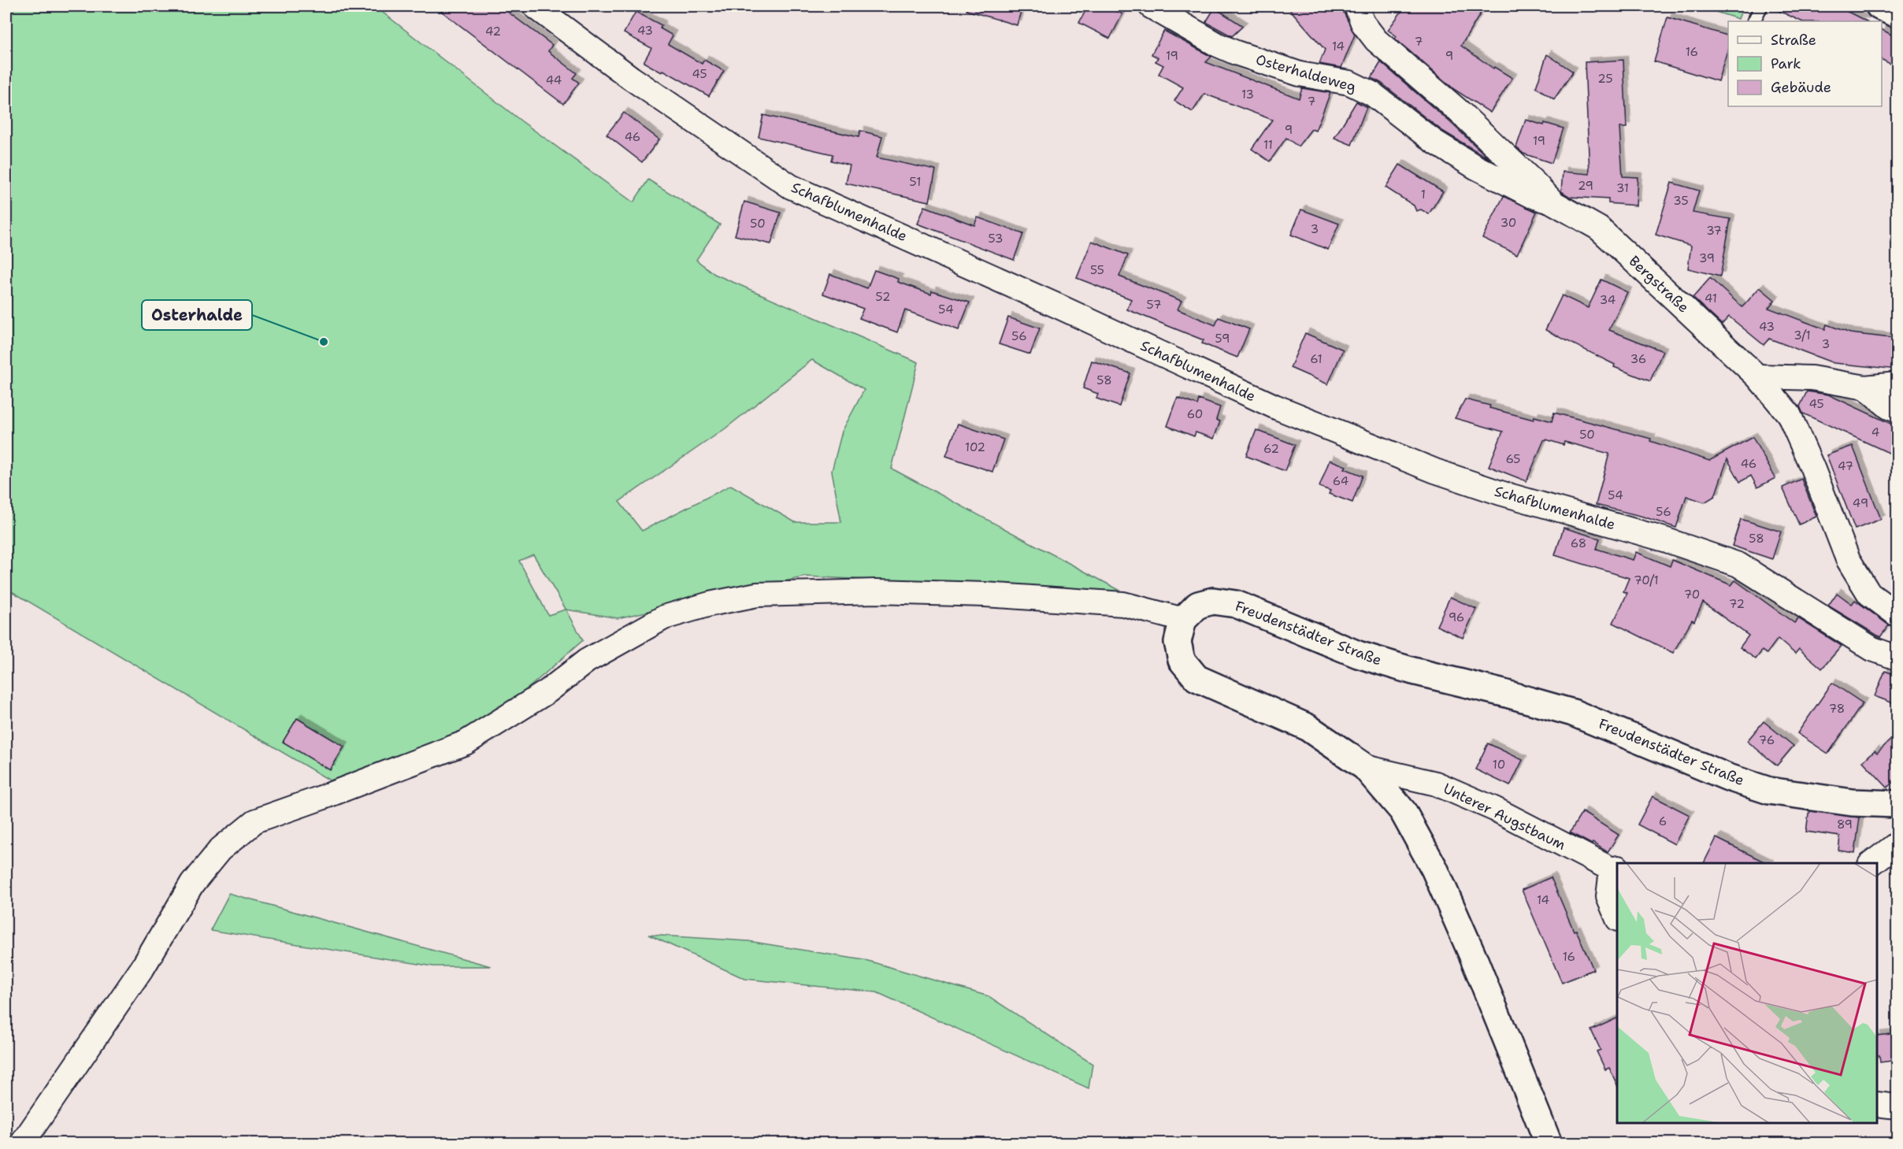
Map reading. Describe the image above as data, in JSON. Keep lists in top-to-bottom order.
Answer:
{
  "streets": {
    "street": [
      "Osterhaldeweg",
      "Schafblumenhalde",
      "Bergstraße",
      "Freudenstädter Straße",
      "Unterer Augstbaum"
    ]
  },
  "crossings": [
    ["Osterhaldeweg", "Bergstraße"]
  ],
  "places": ["Osterhalde"],
  "house_numbers": [
    "43",
    "42",
    "7",
    "14",
    "16",
    "19",
    "9",
    "45",
    "25",
    "44",
    "13",
    "7",
    "9",
    "46",
    "19",
    "11",
    "51",
    "29",
    "31",
    "1",
    "35",
    "30",
    "50",
    "3",
    "37",
    "53",
    "39",
    "55",
    "52",
    "41",
    "34",
    "57",
    "54",
    "43",
    "3/1",
    "56",
    "59",
    "3",
    "61",
    "36",
    "58",
    "45",
    "60",
    "4",
    "50",
    "102",
    "62",
    "65",
    "46",
    "47",
    "64",
    "54",
    "49",
    "56",
    "58",
    "68",
    "70/1",
    "70",
    "72",
    "96",
    "78",
    "76",
    "10",
    "6",
    "89",
    "14",
    "16"
  ],
  "legend": ["Straße", "Park", "Gebäude"]
}
